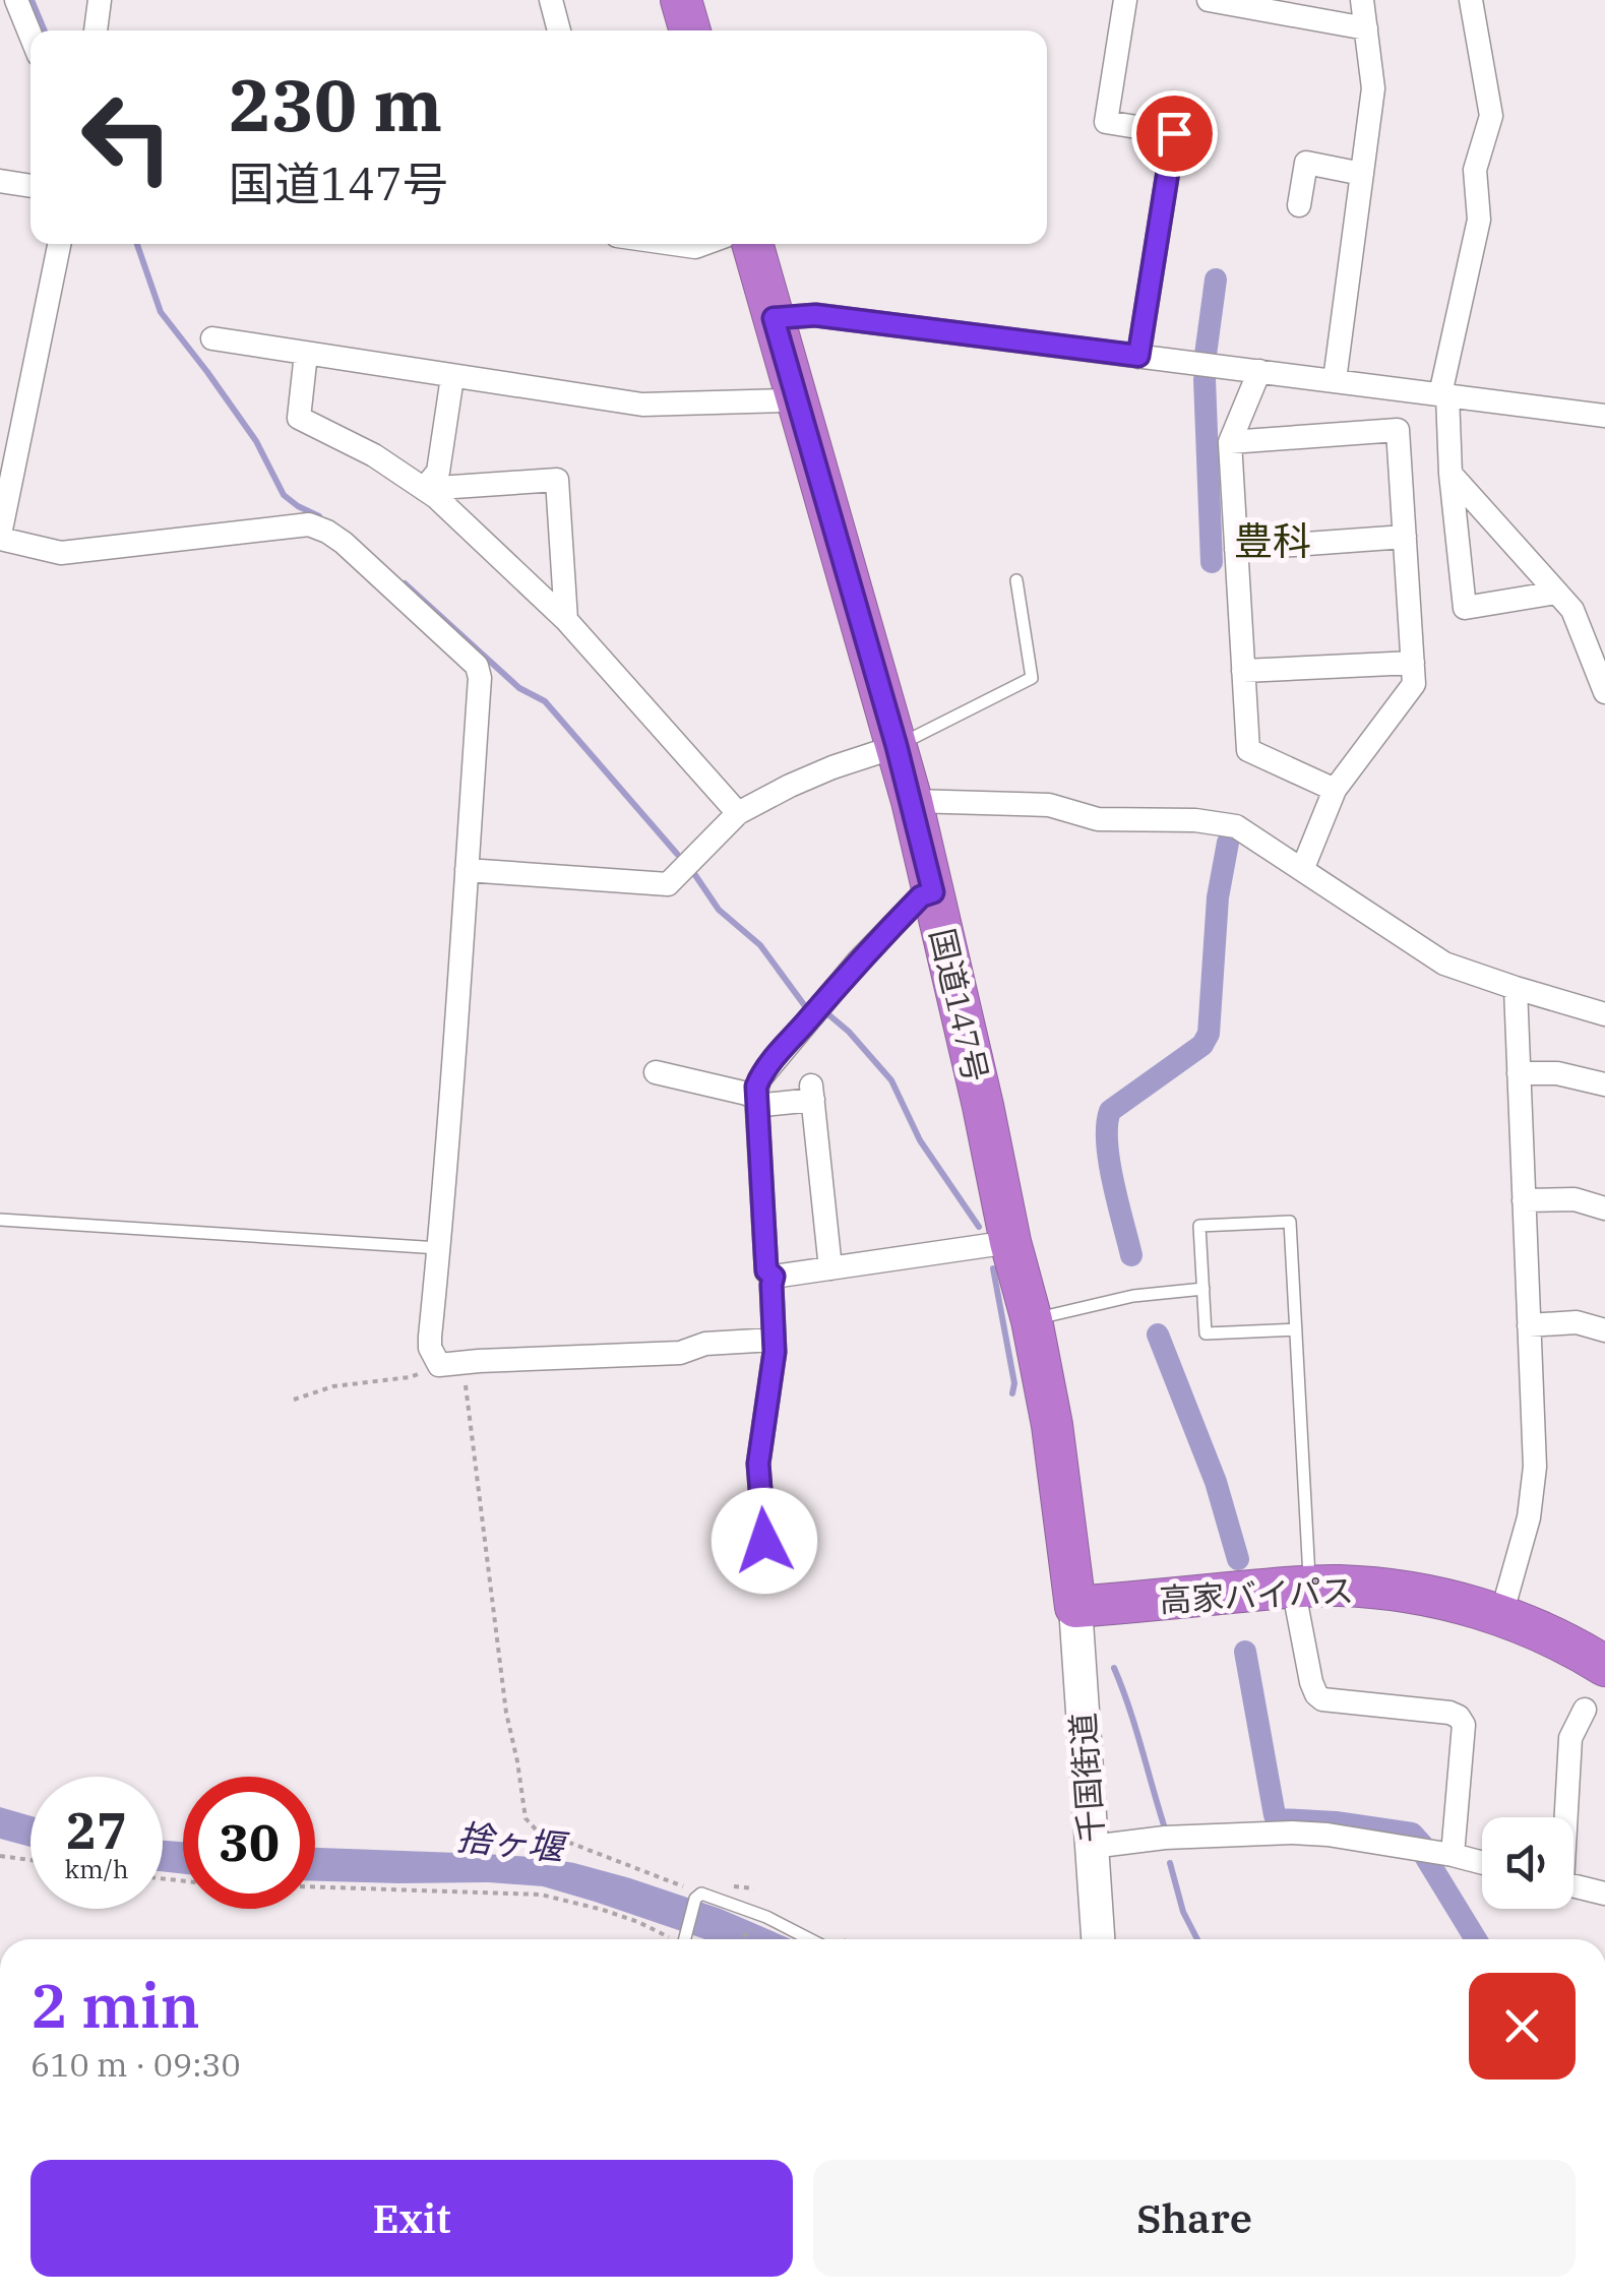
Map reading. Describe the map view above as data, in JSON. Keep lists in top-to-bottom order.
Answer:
{
  "streets": {
    "highway": ["国道147号", "高家バイパス"],
    "main road": ["千国街道"]
  },
  "crossings": [
    ["国道147号", "高家バイパス"],
    ["国道147号", "千国街道"],
    ["高家バイパス", "千国街道"]
  ],
  "districts": ["豊科"],
  "water": ["捨ヶ堰"],
  "page": {
    "turn": ["230 m", "国道147号"],
    "speed": "27 km/h",
    "limit": "30",
    "heading": ["2 min", "610 m · 09:30"],
    "buttons": ["Exit", "Share"]
  }
}
